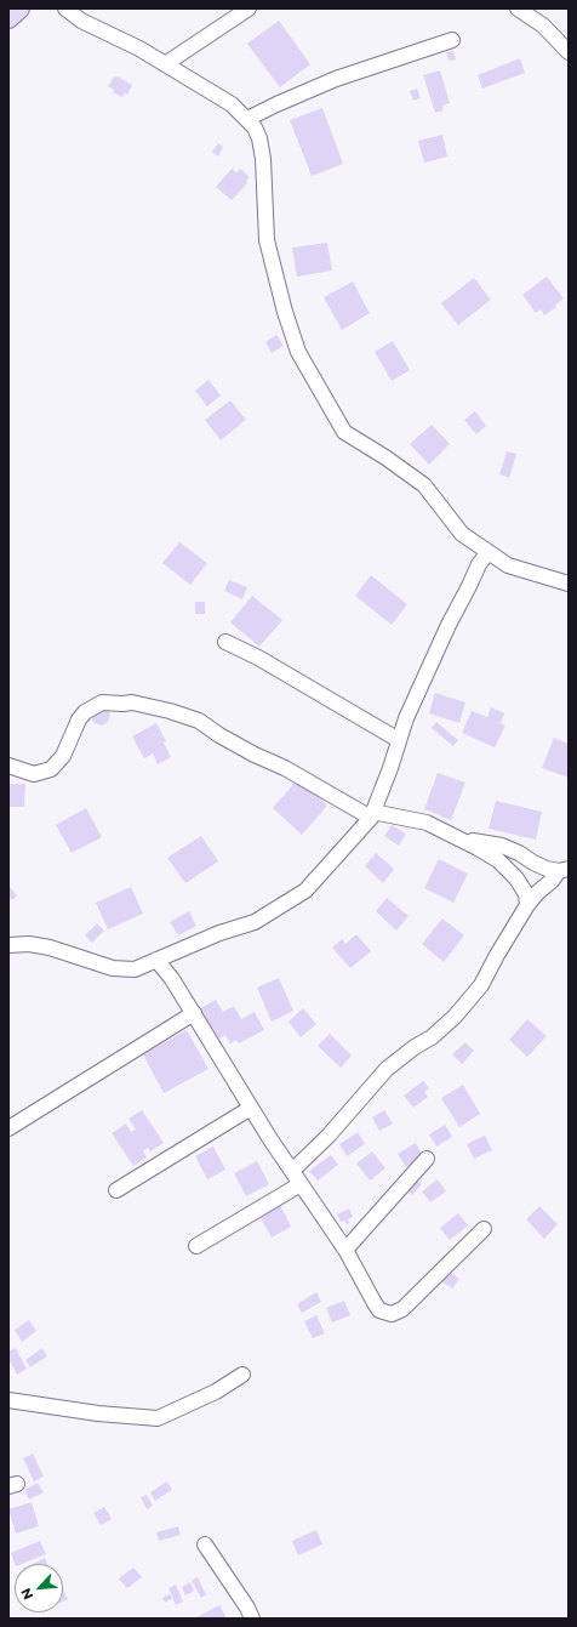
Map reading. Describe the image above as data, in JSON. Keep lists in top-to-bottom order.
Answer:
{
  "north": "bottom left"
}
